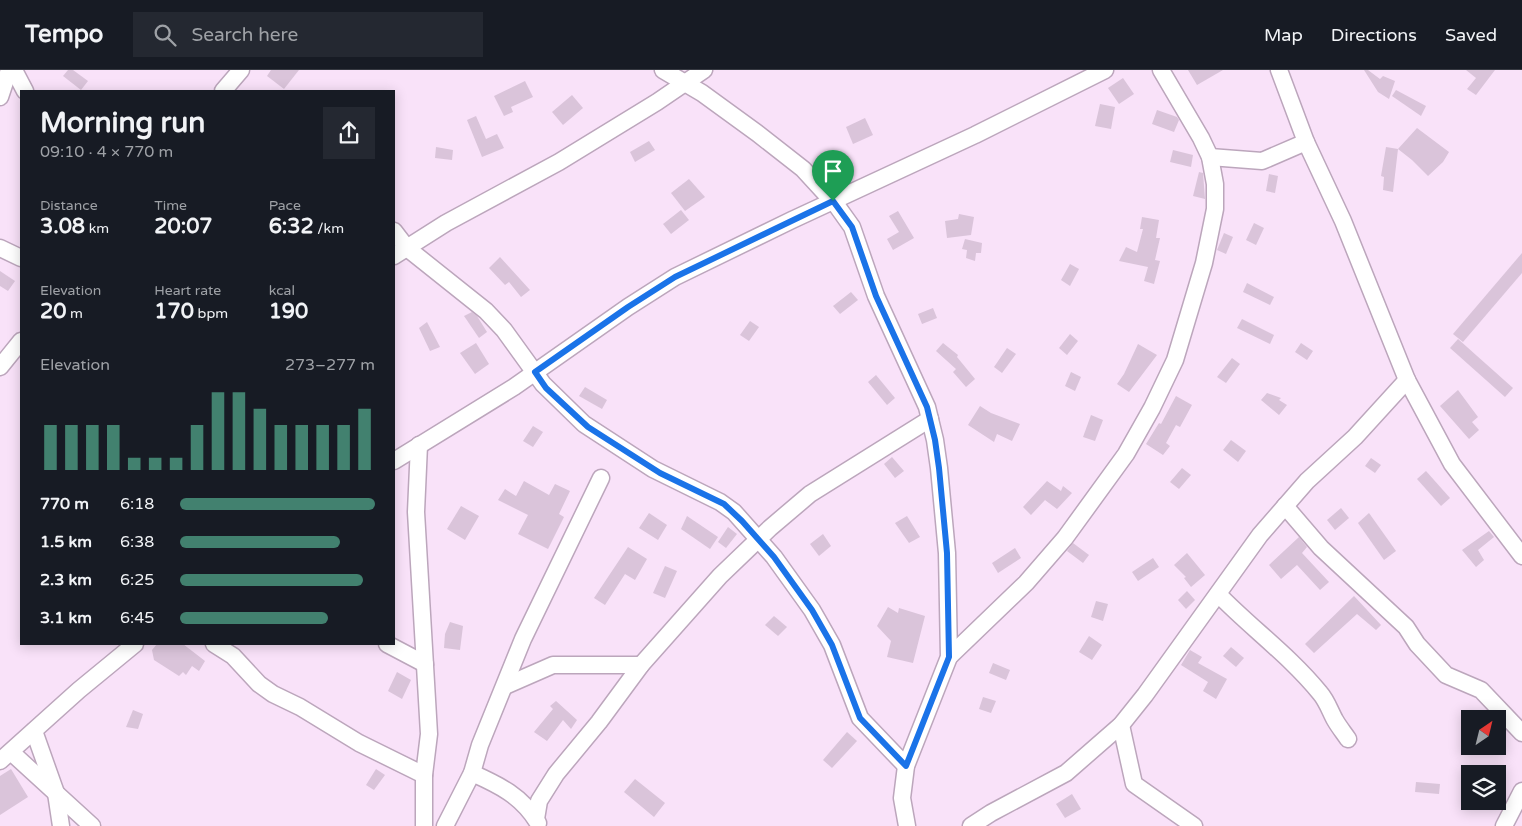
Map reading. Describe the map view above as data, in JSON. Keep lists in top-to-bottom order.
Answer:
{
  "north": "top right",
  "page": {
    "header": "Tempo",
    "search": "Search here",
    "nav": ["Map", "Directions", "Saved"],
    "heading": ["Morning run", "09:10 · 4 × 770 m"],
    "stats": [
      ["Distance", "3.08 km"],
      ["Time", "20:07"],
      ["Pace", "6:32 /km"],
      ["Elevation", "20 m"],
      ["Heart rate", "170 bpm"],
      ["kcal", "190"]
    ],
    "chart": ["Elevation", "273–277 m"],
    "list": [
      {
        "name": "770 m",
        "note": "6:18"
      },
      {
        "name": "1.5 km",
        "note": "6:38"
      },
      {
        "name": "2.3 km",
        "note": "6:25"
      },
      {
        "name": "3.1 km",
        "note": "6:45"
      }
    ]
  }
}
